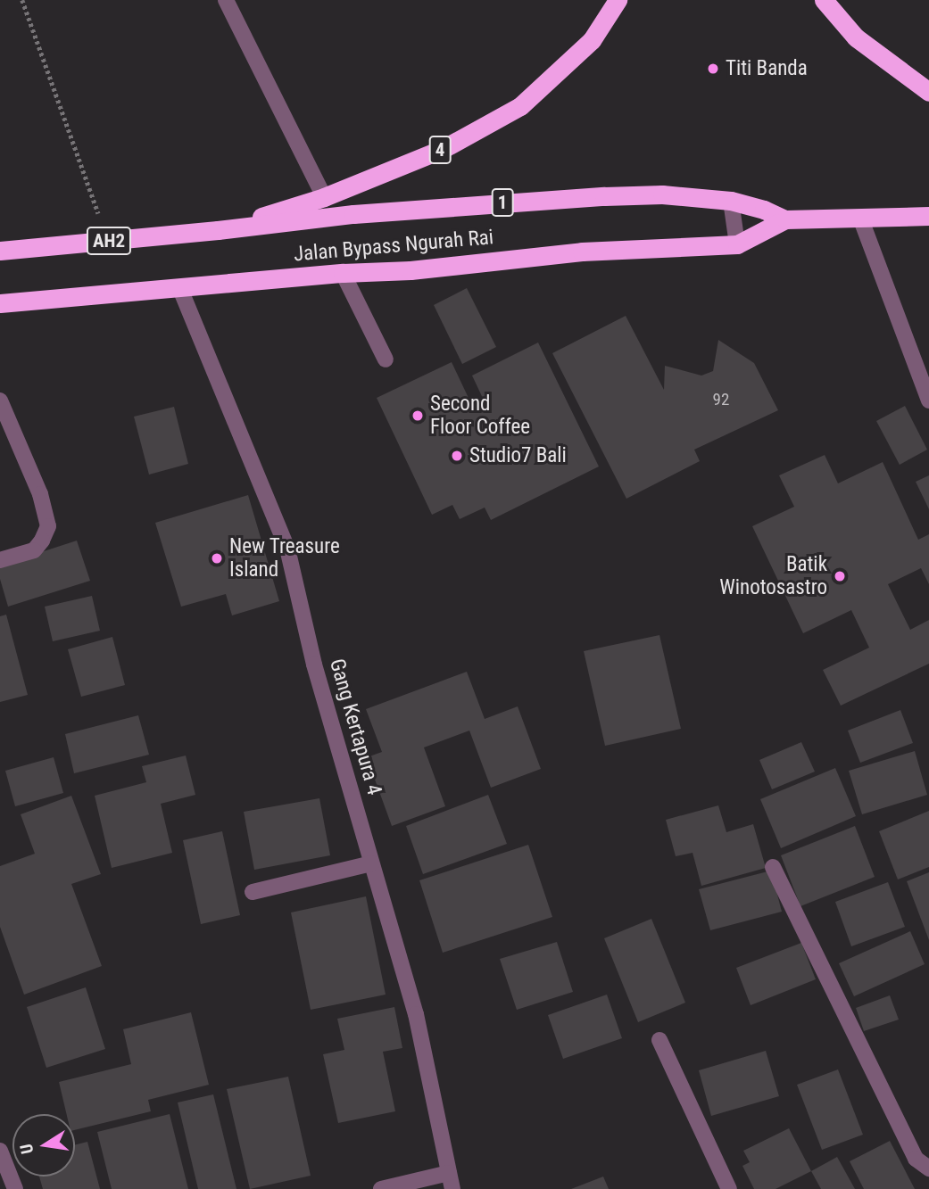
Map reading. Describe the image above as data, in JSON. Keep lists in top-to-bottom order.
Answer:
{
  "streets": {
    "highway": [
      "4",
      "1",
      "AH2",
      "Jalan Bypass Ngurah Rai"
    ],
    "street": ["Gang Kertapura 4"]
  },
  "crossings": [
    ["Jalan Bypass Ngurah Rai", "Gang Kertapura 4"]
  ],
  "places": [
    "Titi Banda",
    "Second Floor Coffee",
    "Studio7 Bali",
    "New Treasure Island",
    "Batik Winotosastro"
  ],
  "house_numbers": ["92"],
  "north": "left"
}
